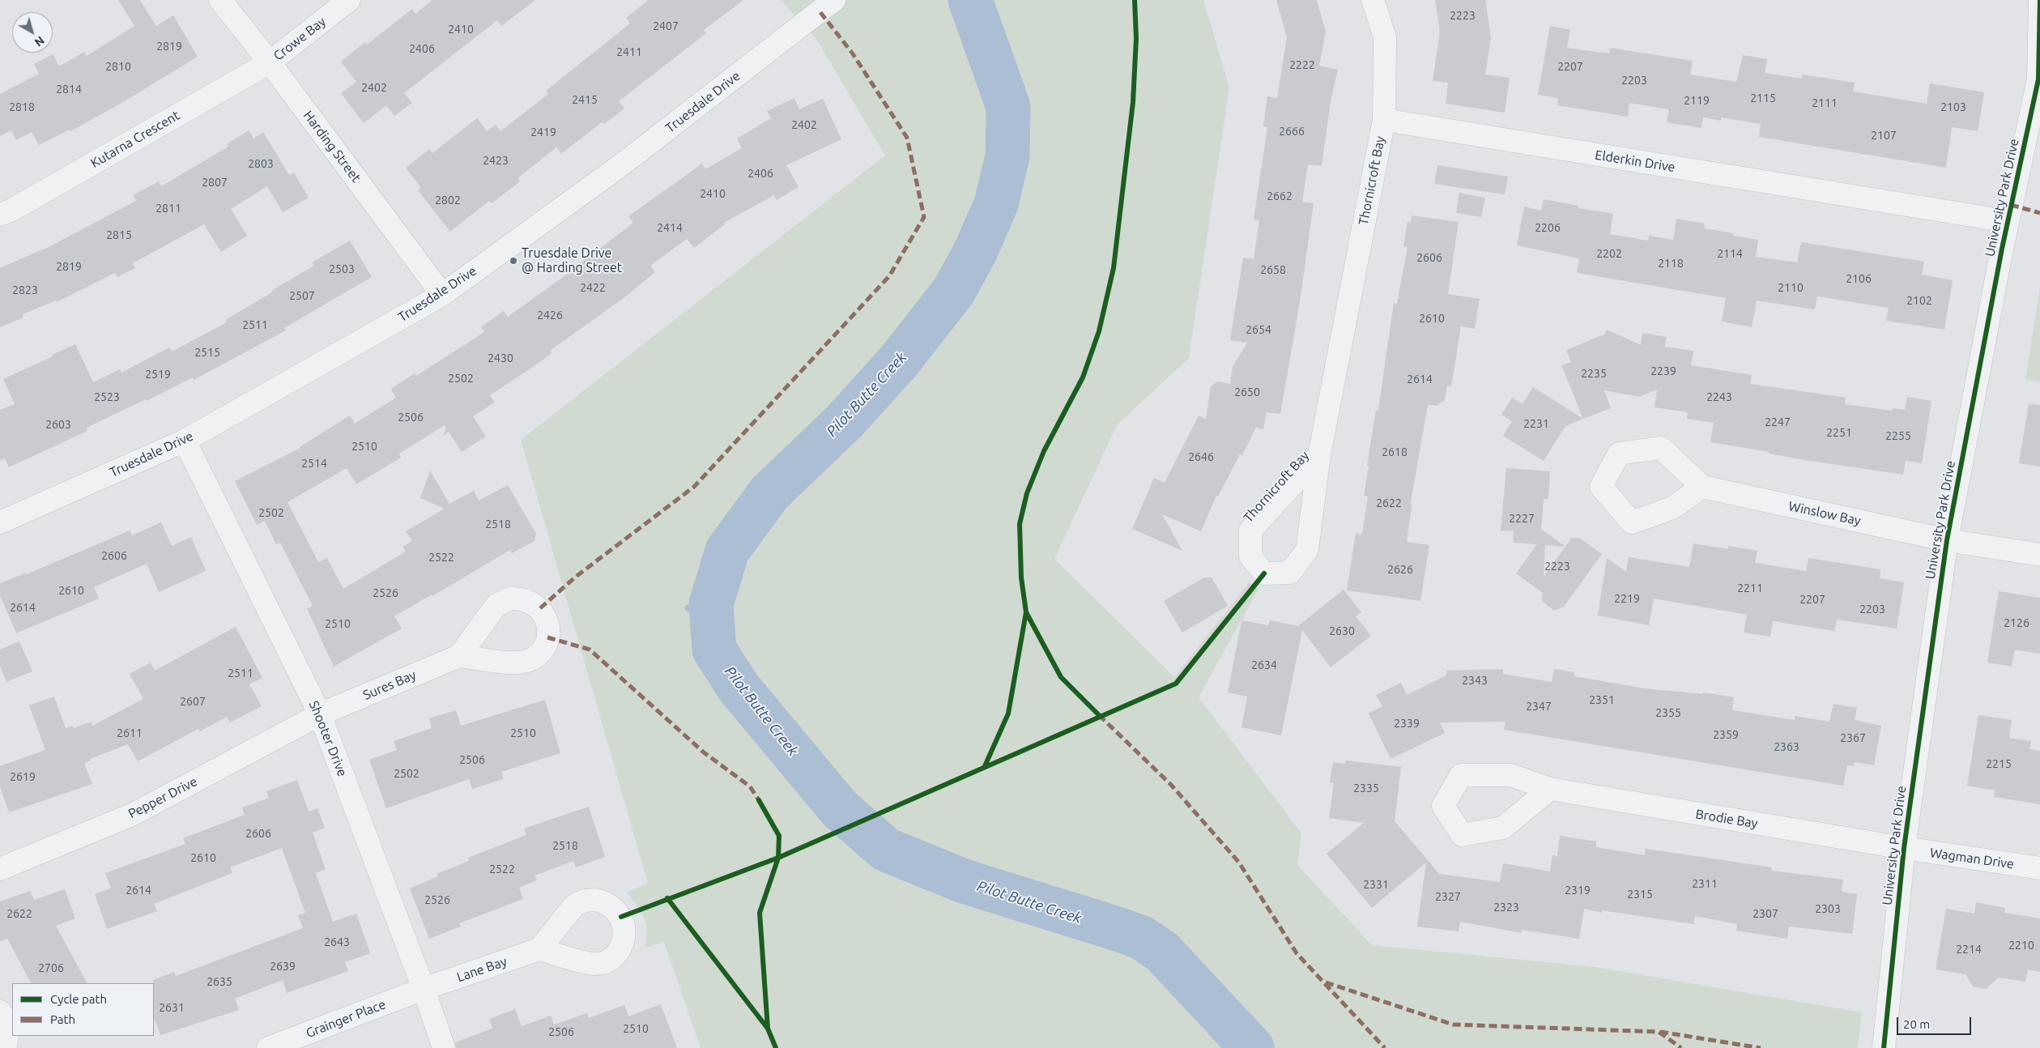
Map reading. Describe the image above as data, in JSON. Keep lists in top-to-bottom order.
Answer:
{
  "streets": {
    "street": [
      "Crowe Bay",
      "Truesdale Drive",
      "Kutarna Crescent",
      "Harding Street",
      "Elderkin Drive",
      "Thornicroft Bay",
      "University Park Drive",
      "Winslow Bay",
      "Sures Bay",
      "Shooter Drive",
      "Pepper Drive",
      "Brodie Bay",
      "Wagman Drive",
      "Lane Bay",
      "Grainger Place"
    ]
  },
  "crossings": [
    ["Crowe Bay", "Kutarna Crescent"],
    ["Crowe Bay", "Harding Street"],
    ["Truesdale Drive", "Harding Street"],
    ["Truesdale Drive", "Shooter Drive"],
    ["Kutarna Crescent", "Harding Street"],
    ["Elderkin Drive", "Thornicroft Bay"],
    ["Elderkin Drive", "University Park Drive"],
    ["University Park Drive", "Winslow Bay"],
    ["University Park Drive", "Brodie Bay"],
    ["University Park Drive", "Wagman Drive"],
    ["Sures Bay", "Shooter Drive"],
    ["Sures Bay", "Pepper Drive"],
    ["Shooter Drive", "Pepper Drive"],
    ["Shooter Drive", "Lane Bay"],
    ["Shooter Drive", "Grainger Place"],
    ["Brodie Bay", "Wagman Drive"],
    ["Lane Bay", "Grainger Place"]
  ],
  "water": ["Pilot Butte Creek"],
  "places": ["Truesdale Drive @ Harding Street"],
  "house_numbers": [
    "2223",
    "2407",
    "2410",
    "2819",
    "2406",
    "2411",
    "2222",
    "2810",
    "2207",
    "2203",
    "2402",
    "2814",
    "2115",
    "2415",
    "2119",
    "2111",
    "2818",
    "2103",
    "2402",
    "2666",
    "2419",
    "2107",
    "2423",
    "2803",
    "2406",
    "2807",
    "2410",
    "2662",
    "2802",
    "2811",
    "2414",
    "2206",
    "2815",
    "2202",
    "2114",
    "2606",
    "2118",
    "2819",
    "2503",
    "2658",
    "2106",
    "2422",
    "2110",
    "2823",
    "2507",
    "2102",
    "2426",
    "2610",
    "2511",
    "2654",
    "2515",
    "2430",
    "2239",
    "2235",
    "2519",
    "2502",
    "2614",
    "2650",
    "2523",
    "2243",
    "2506",
    "2247",
    "2231",
    "2603",
    "2251",
    "2255",
    "2510",
    "2618",
    "2646",
    "2514",
    "2622",
    "2502",
    "2227",
    "2518",
    "2606",
    "2522",
    "2223",
    "2626",
    "2211",
    "2610",
    "2526",
    "2219",
    "2207",
    "2614",
    "2203",
    "2126",
    "2510",
    "2630",
    "2634",
    "2511",
    "2343",
    "2351",
    "2607",
    "2347",
    "2355",
    "2339",
    "2611",
    "2510",
    "2359",
    "2367",
    "2363",
    "2506",
    "2215",
    "2502",
    "2619",
    "2335",
    "2606",
    "2518",
    "2610",
    "2522",
    "2311",
    "2331",
    "2614",
    "2319",
    "2315",
    "2327",
    "2526",
    "2323",
    "2303",
    "2622",
    "2307",
    "2643",
    "2210",
    "2214",
    "2639",
    "2706",
    "2635",
    "2631",
    "2510",
    "2506"
  ],
  "legend": ["Cycle path", "Path"],
  "scale_bar": "20 m",
  "north": "bottom right"
}
